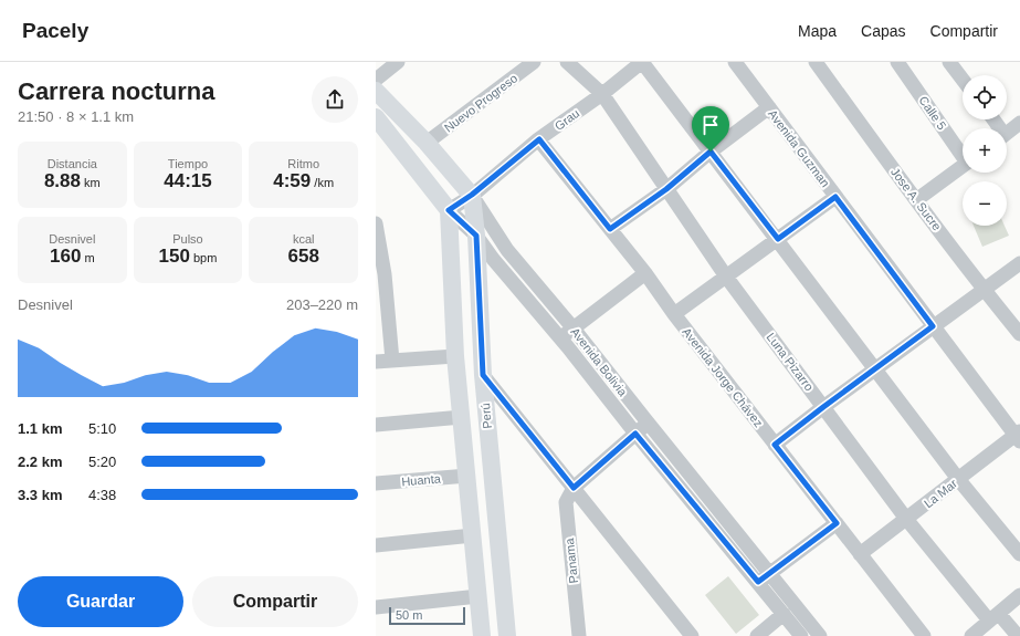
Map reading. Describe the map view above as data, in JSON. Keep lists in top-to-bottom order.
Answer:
{
  "streets": {
    "main road": ["Avenida Bolivia", "Perú"],
    "street": [
      "Nuevo Progreso",
      "Calle 5",
      "Grau",
      "Avenida Guzman",
      "Jose A. Sucre",
      "Luna Pizarro",
      "Avenida Jorge Chávez",
      "Huanta",
      "La Mar",
      "Panama"
    ]
  },
  "crossings": [
    ["Nuevo Progreso", "Avenida Bolivia"],
    ["Grau", "Avenida Bolivia"],
    ["Grau", "Luna Pizarro"],
    ["Grau", "Avenida Jorge Chávez"],
    ["Grau", "Perú"],
    ["Avenida Guzman", "La Mar"],
    ["Avenida Bolivia", "Perú"],
    ["Luna Pizarro", "La Mar"],
    ["Avenida Jorge Chávez", "La Mar"],
    ["Perú", "Huanta"]
  ],
  "scale_bar": "50 m",
  "page": {
    "header": "Pacely",
    "nav": ["Mapa", "Capas", "Compartir"],
    "heading": ["Carrera nocturna", "21:50 · 8 × 1.1 km"],
    "map_buttons": ["+", "−"],
    "stats": [
      ["Distancia", "8.88 km"],
      ["Tiempo", "44:15"],
      ["Ritmo", "4:59 /km"],
      ["Desnivel", "160 m"],
      ["Pulso", "150 bpm"],
      ["kcal", "658"]
    ],
    "chart": ["Desnivel", "203–220 m"],
    "list": [
      {
        "name": "1.1 km",
        "note": "5:10"
      },
      {
        "name": "2.2 km",
        "note": "5:20"
      },
      {
        "name": "3.3 km",
        "note": "4:38"
      }
    ],
    "buttons": ["Guardar", "Compartir"],
    "scale": "50 m"
  }
}
